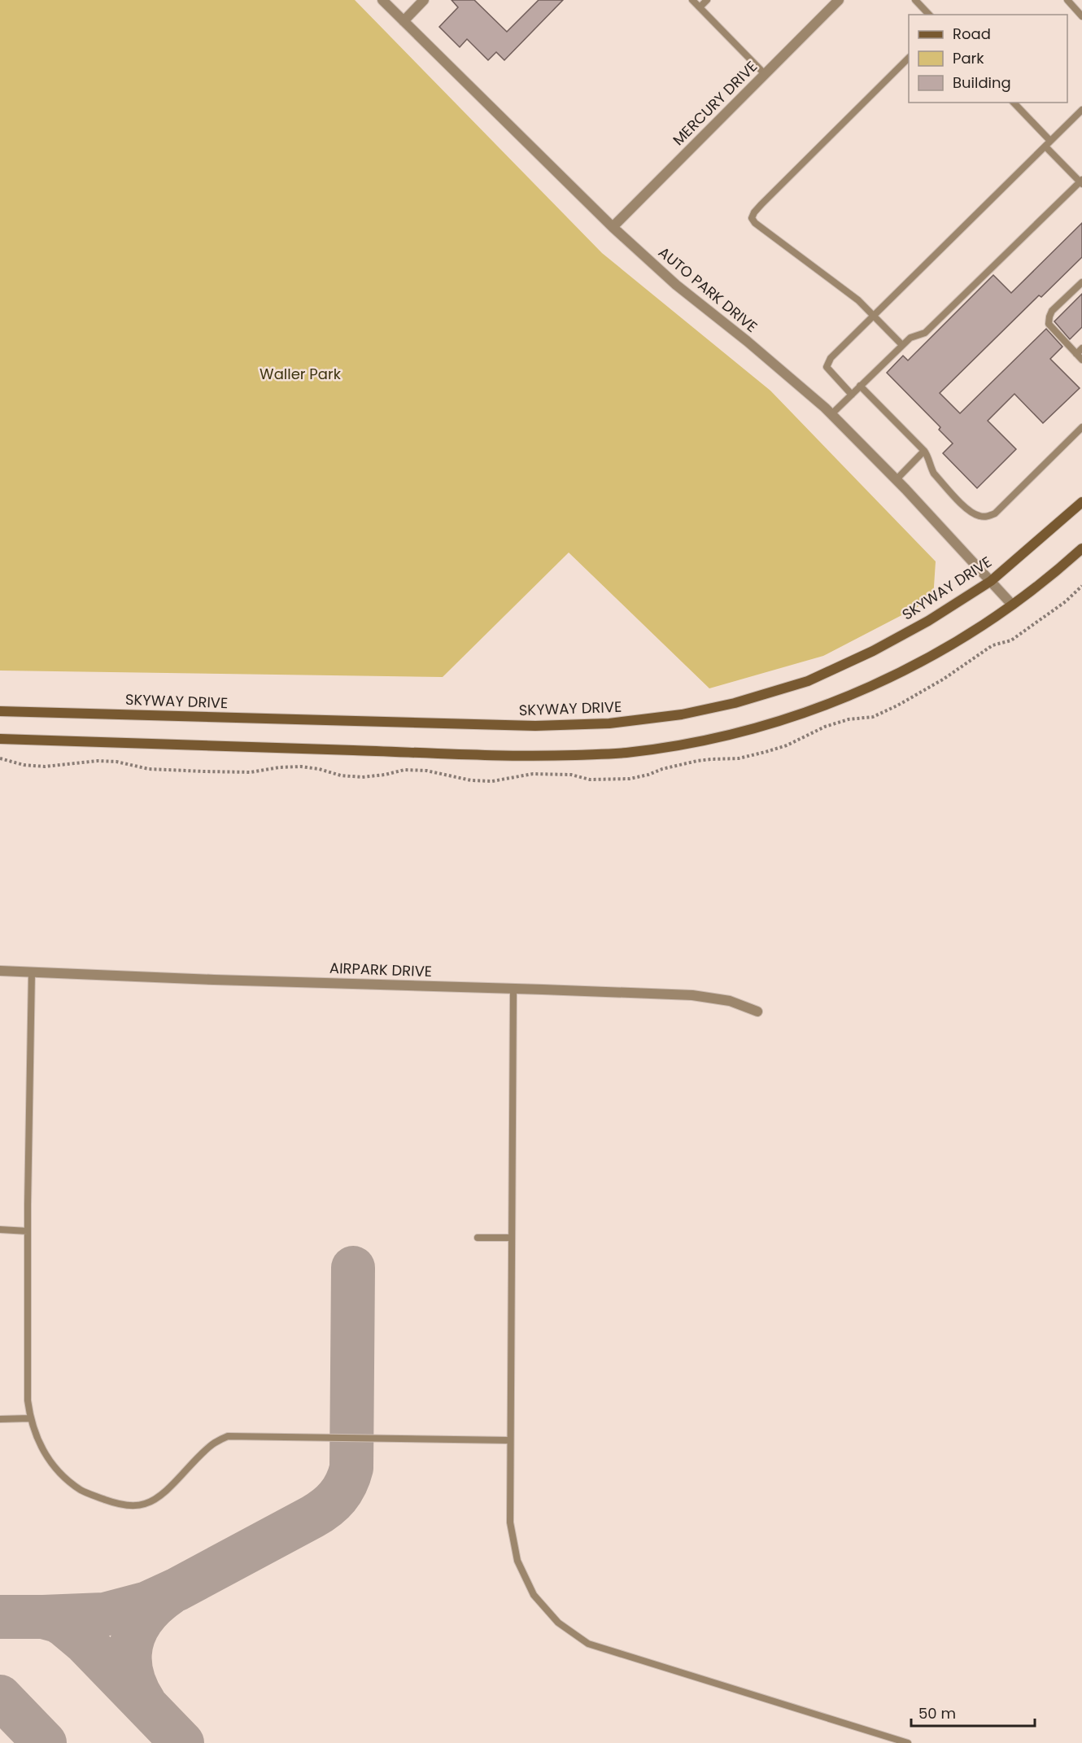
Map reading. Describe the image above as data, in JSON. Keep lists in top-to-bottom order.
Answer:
{
  "streets": {
    "main road": ["SKYWAY DRIVE"],
    "street": ["MERCURY DRIVE", "AUTO PARK DRIVE", "AIRPARK DRIVE"]
  },
  "crossings": [
    ["MERCURY DRIVE", "AUTO PARK DRIVE"],
    ["AUTO PARK DRIVE", "SKYWAY DRIVE"]
  ],
  "parks": ["Waller Park"],
  "legend": ["Road", "Park", "Building"],
  "scale_bar": "50 m"
}
